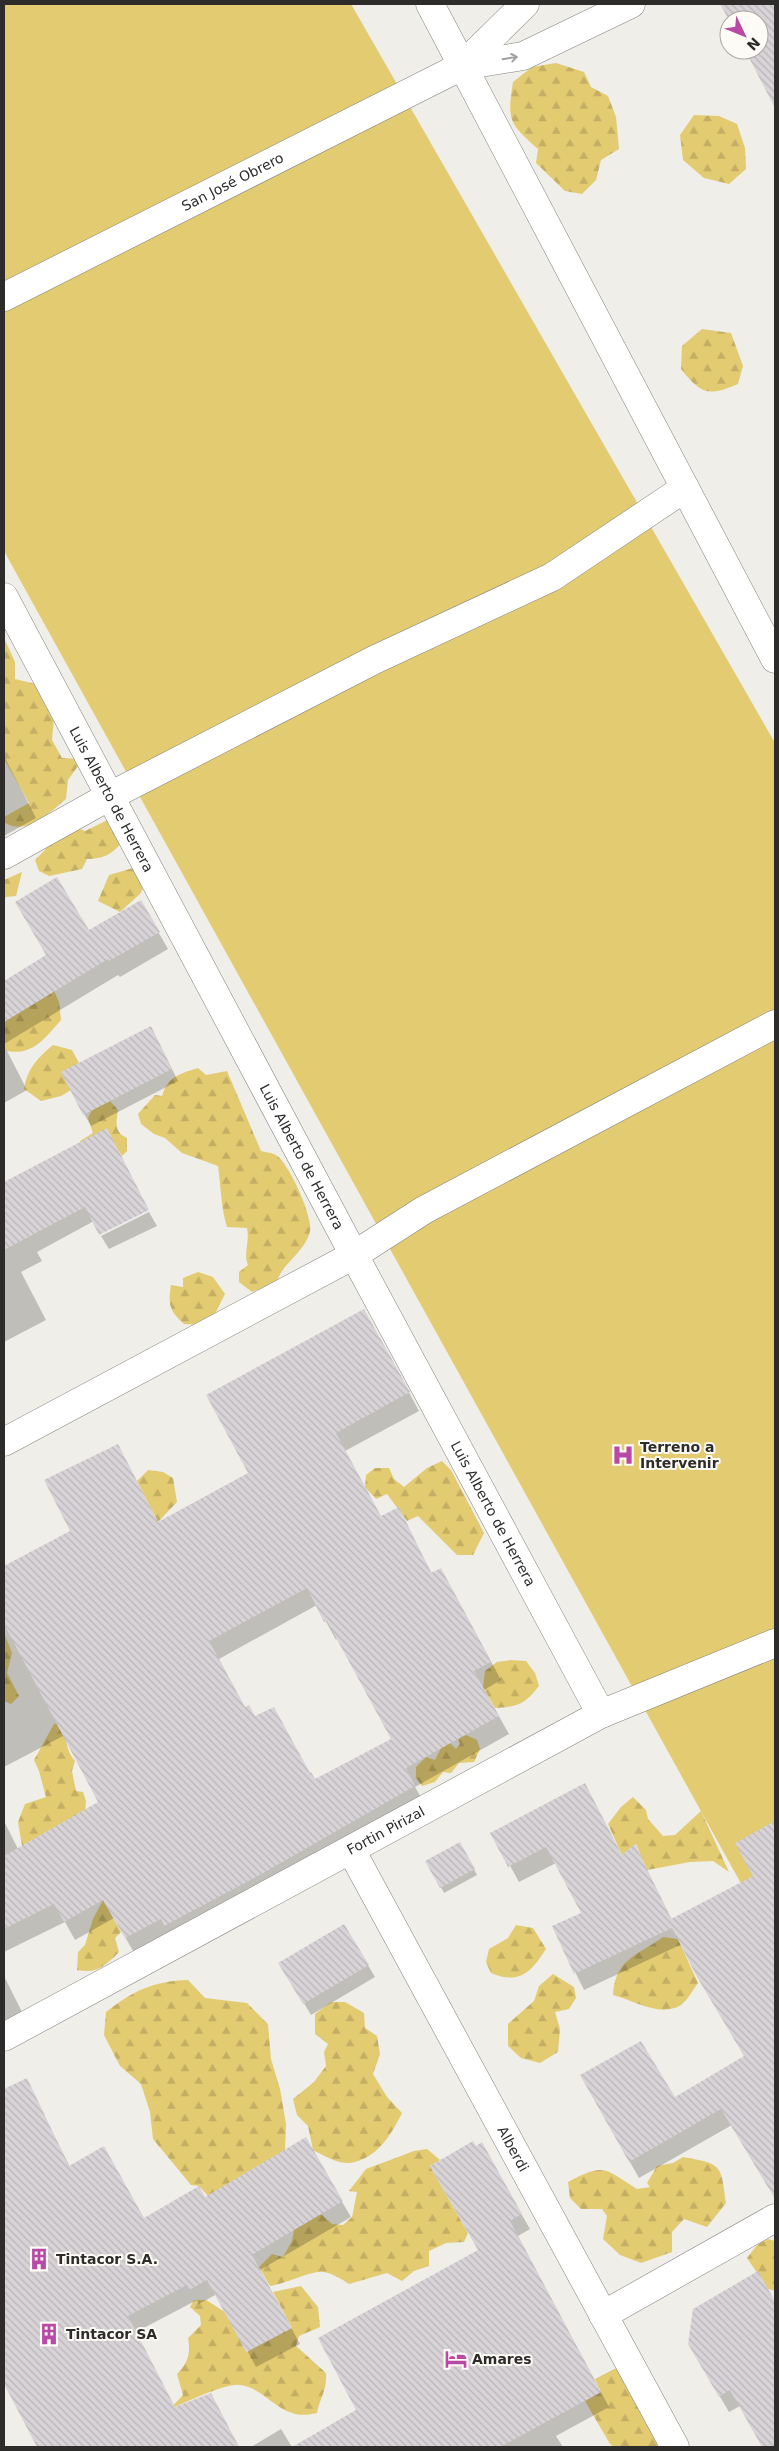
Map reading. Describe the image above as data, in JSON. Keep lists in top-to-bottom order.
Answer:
{
  "streets": {
    "street": [
      "San José Obrero",
      "Luis Alberto de Herrera",
      "Fortin Pirizal",
      "Alberdi"
    ]
  },
  "crossings": [
    ["Luis Alberto de Herrera", "Fortin Pirizal"],
    ["Fortin Pirizal", "Alberdi"]
  ],
  "places": {
    "hospital": ["Terreno a Intervenir"],
    "building": ["Tintacor S.A.", "Tintacor SA"],
    "hotel": ["Amares"]
  },
  "north": "bottom right"
}
